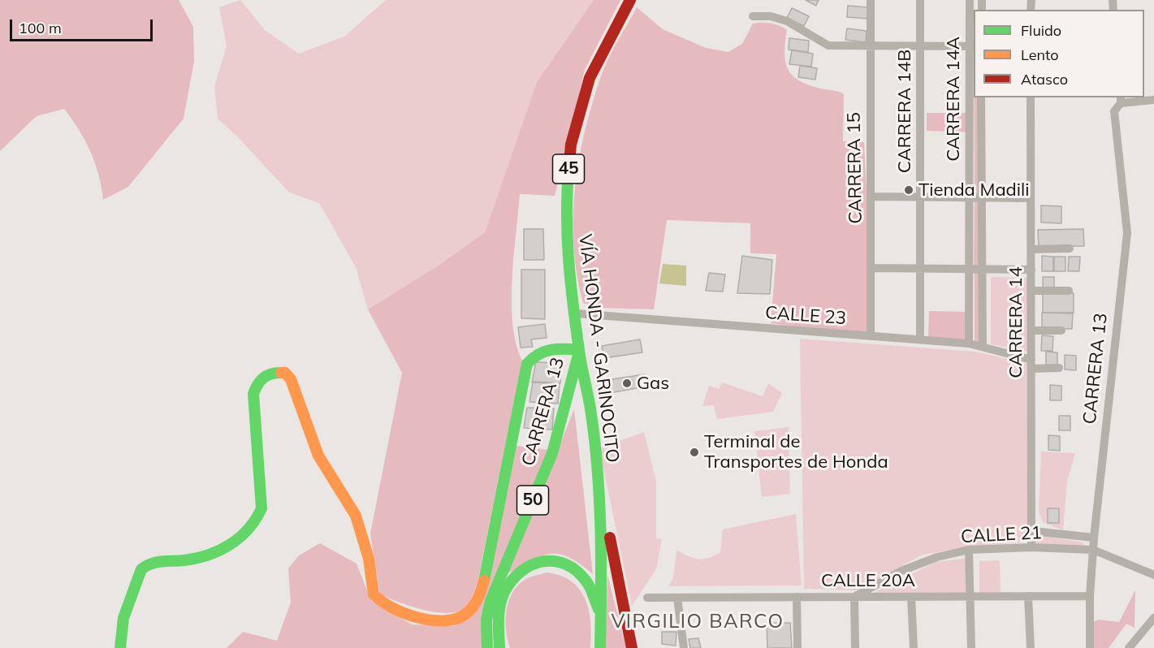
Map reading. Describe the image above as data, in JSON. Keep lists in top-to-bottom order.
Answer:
{
  "streets": {
    "main road": [
      "45",
      "VÍA HONDA - GARINOCITO",
      "CARRERA 13",
      "50"
    ],
    "street": [
      "CARRERA 14A",
      "CARRERA 14B",
      "CARRERA 15",
      "CALLE 23",
      "CARRERA 14",
      "CALLE 21",
      "CALLE 20A"
    ]
  },
  "crossings": [
    ["CARRERA 14A", "CALLE 23"],
    ["CARRERA 14B", "CALLE 23"],
    ["CARRERA 15", "CALLE 23"],
    ["CALLE 23", "CARRERA 14"],
    ["CALLE 23", "VÍA HONDA - GARINOCITO"],
    ["CARRERA 14", "CALLE 21"],
    ["VÍA HONDA - GARINOCITO", "CARRERA 13"],
    ["CARRERA 13", "CALLE 21"],
    ["CARRERA 13", "CALLE 20A"],
    ["CALLE 21", "CALLE 20A"]
  ],
  "districts": ["VIRGILIO BARCO"],
  "places": ["Tienda Madili", "Gas", "Terminal de Transportes de Honda"],
  "legend": ["Fluido", "Lento", "Atasco"],
  "scale_bar": "100 m"
}
